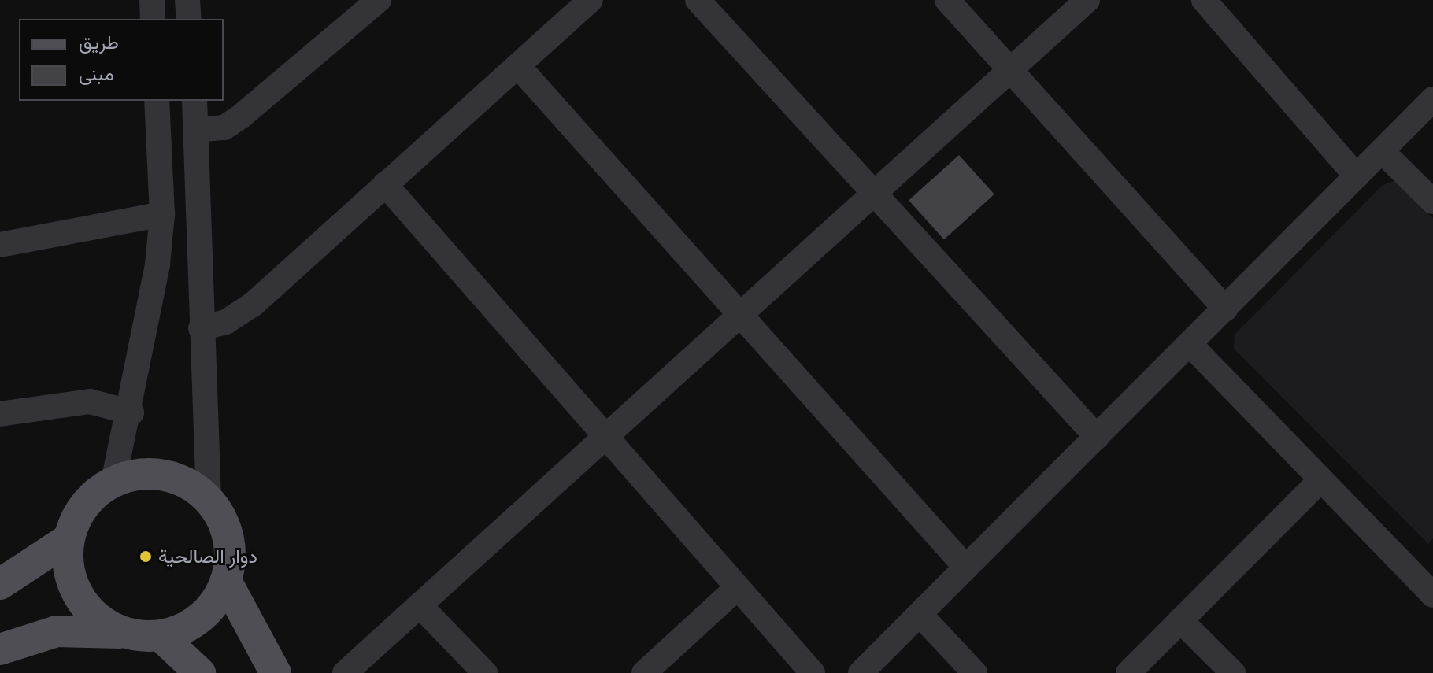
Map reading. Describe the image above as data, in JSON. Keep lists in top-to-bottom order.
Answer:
{
  "places": ["دوار الصالحية"],
  "legend": ["طريق", "مبنى"]
}
